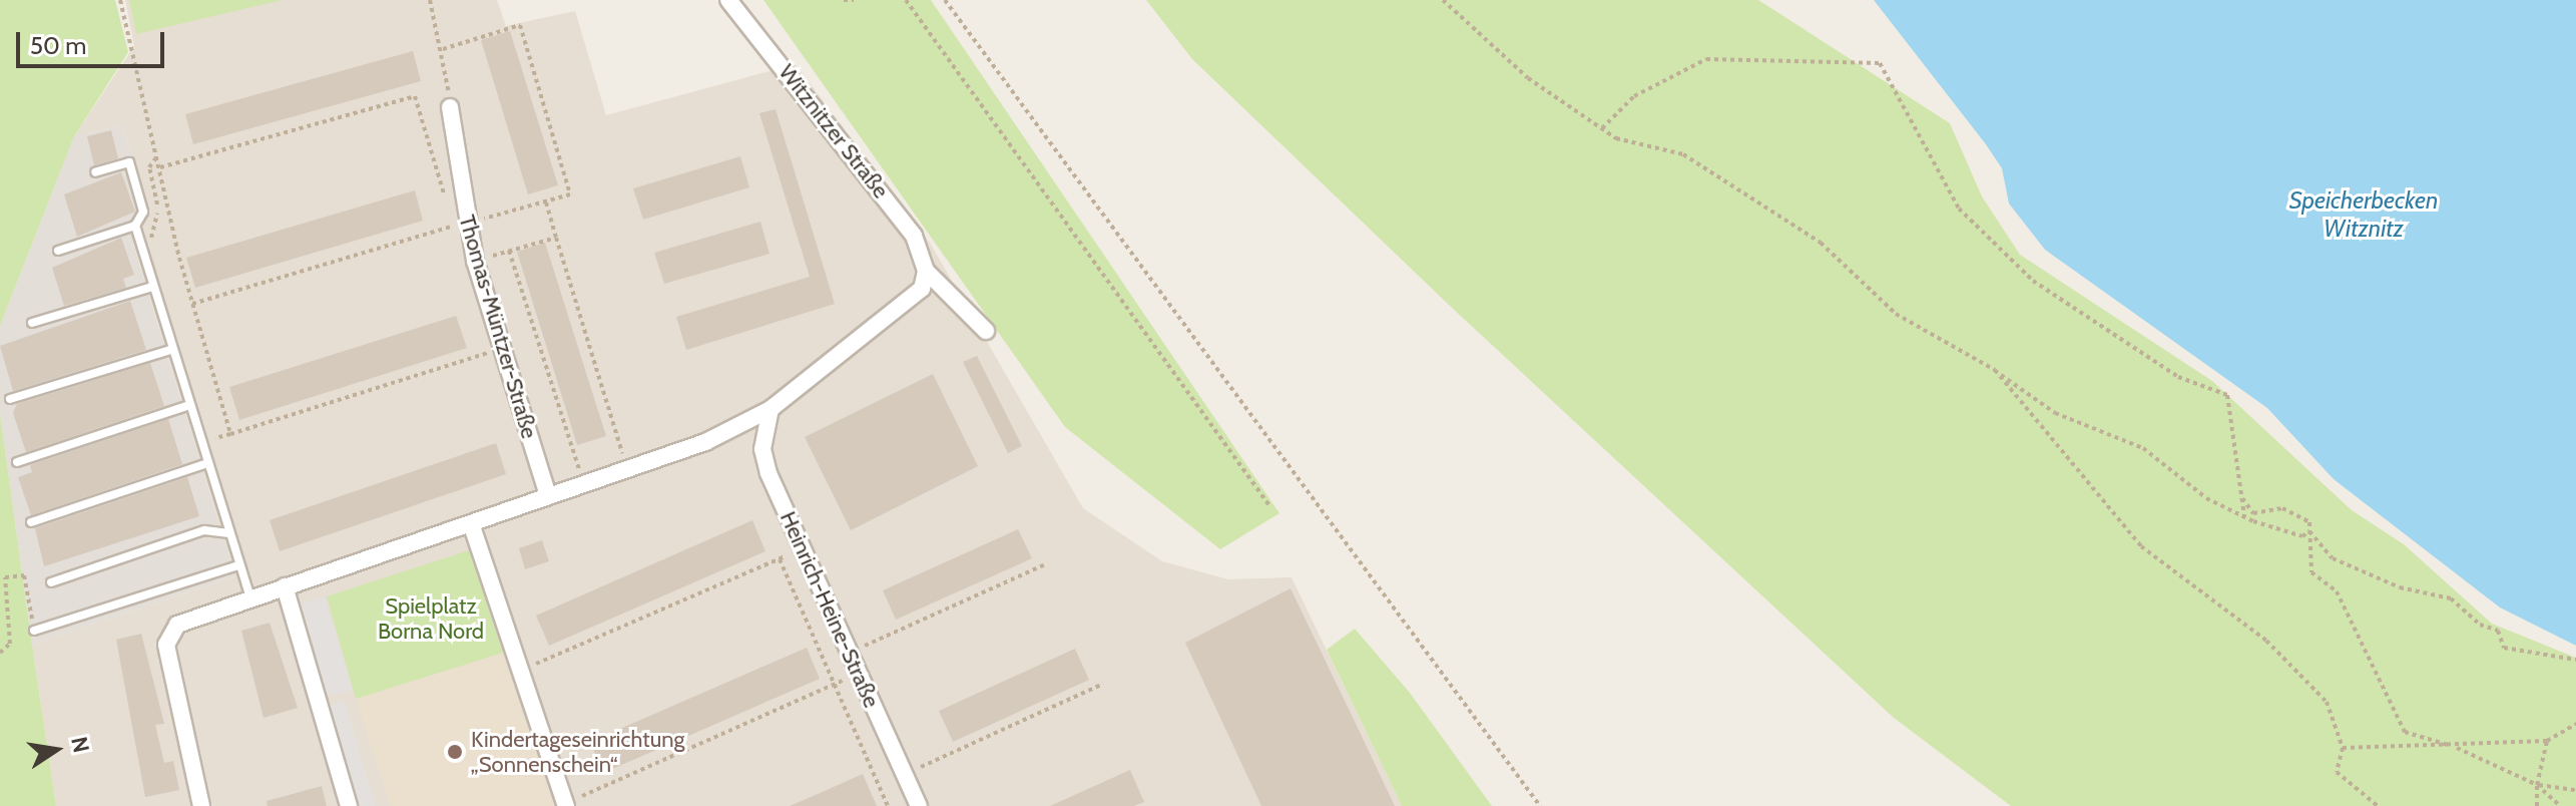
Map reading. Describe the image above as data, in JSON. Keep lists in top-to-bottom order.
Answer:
{
  "streets": {
    "street": ["Witznitzer Straße", "Thomas-Müntzer-Straße", "Heinrich-Heine-Straße"]
  },
  "water": ["Speicherbecken Witznitz"],
  "parks": ["Spielplatz Borna Nord"],
  "places": ["Kindertageseinrichtung „Sonnenschein“"],
  "scale_bar": "50 m",
  "north": "right"
}
